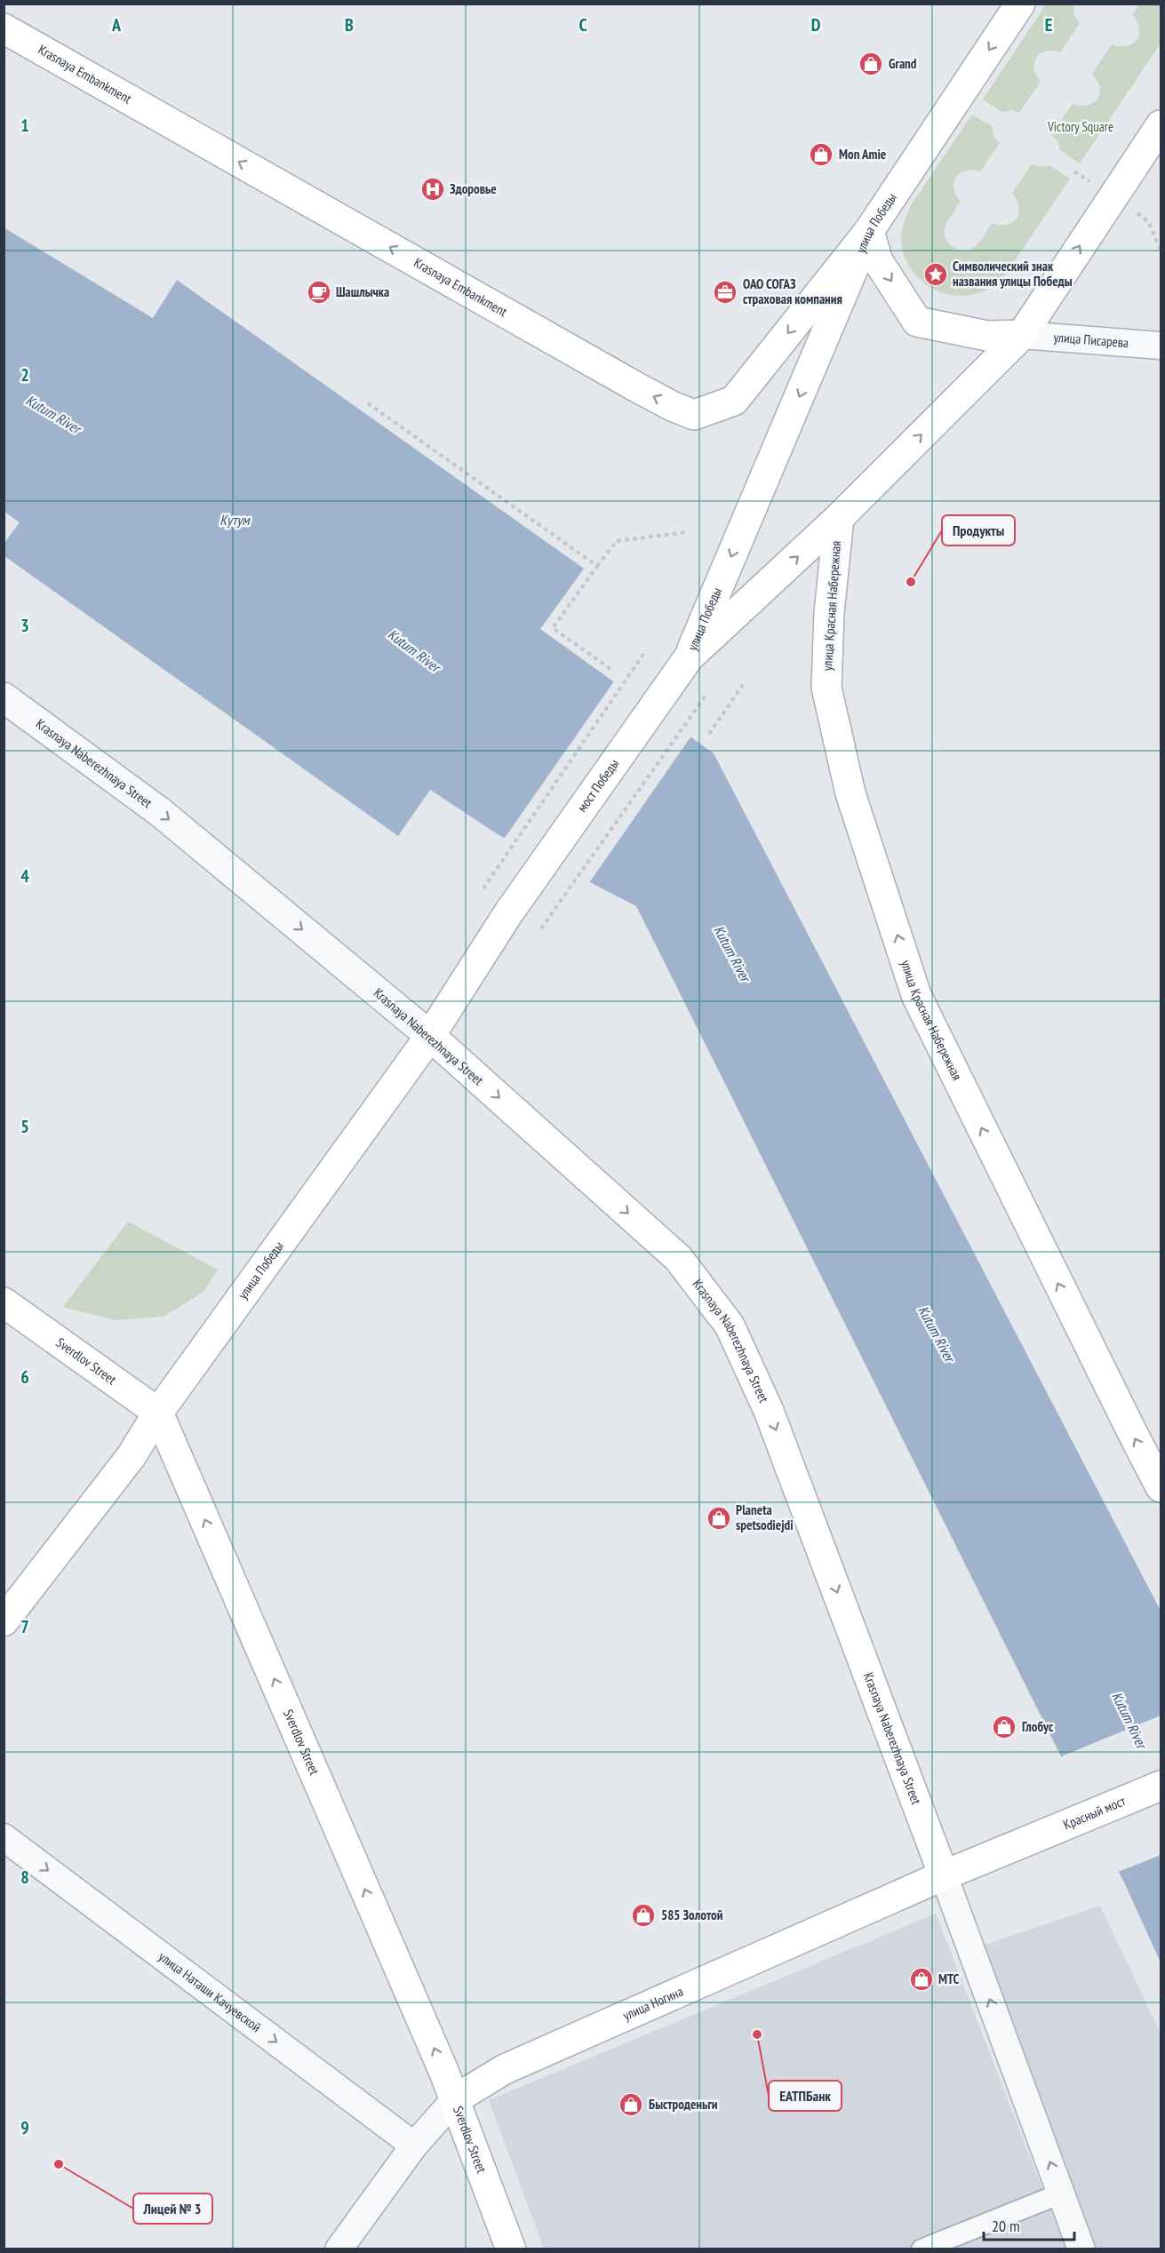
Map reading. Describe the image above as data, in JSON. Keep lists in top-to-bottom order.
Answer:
{
  "streets": {
    "main road": [
      "Krasnaya Embankment",
      "улица Победы",
      "улица Красная Набережная",
      "Krasnaya Naberezhnaya Street",
      "мост Победы",
      "Sverdlov Street",
      "Красный мост",
      "улица Ногина"
    ],
    "street": ["улица Писарева", "улица Наташи Качуевской"]
  },
  "crossings": [
    ["Krasnaya Embankment", "улица Победы"],
    ["улица Победы", "улица Писарева"],
    ["улица Победы", "улица Красная Набережная"],
    ["улица Победы", "Krasnaya Naberezhnaya Street"],
    ["улица Победы", "мост Победы"],
    ["улица Победы", "Sverdlov Street"],
    ["Krasnaya Naberezhnaya Street", "улица Ногина"],
    ["Sverdlov Street", "улица Ногина"],
    ["Красный мост", "улица Ногина"],
    ["улица Наташи Качуевской", "улица Ногина"]
  ],
  "one_way": [
    "Krasnaya Embankment",
    "улица Красная Набережная",
    "Sverdlov Street",
    "улица Наташи Качуевской"
  ],
  "water": ["Kutum River", "Кутум"],
  "parks": ["Victory Square"],
  "places": {
    "shop": [
      "Grand",
      "Mon Amie",
      "Planeta spetsodiejdi",
      "Глобус",
      "585 Золотой",
      "МТС",
      "Быстроденьги"
    ],
    "hospital": ["Здоровье"],
    "place": ["Символический знак названия улицы Победы"],
    "cafe": ["Шашлычка"],
    "office": ["ОАО СОГАЗ страховая компания"],
    "other": ["Продукты", "ЕАТПБанк", "Лицей № 3"]
  },
  "scale_bar": "20 m",
  "grid": {
    "columns": [
      "A",
      "B",
      "C",
      "D",
      "E"
    ],
    "rows": [
      "1",
      "2",
      "3",
      "4",
      "5",
      "6",
      "7",
      "8",
      "9"
    ]
  }
}
